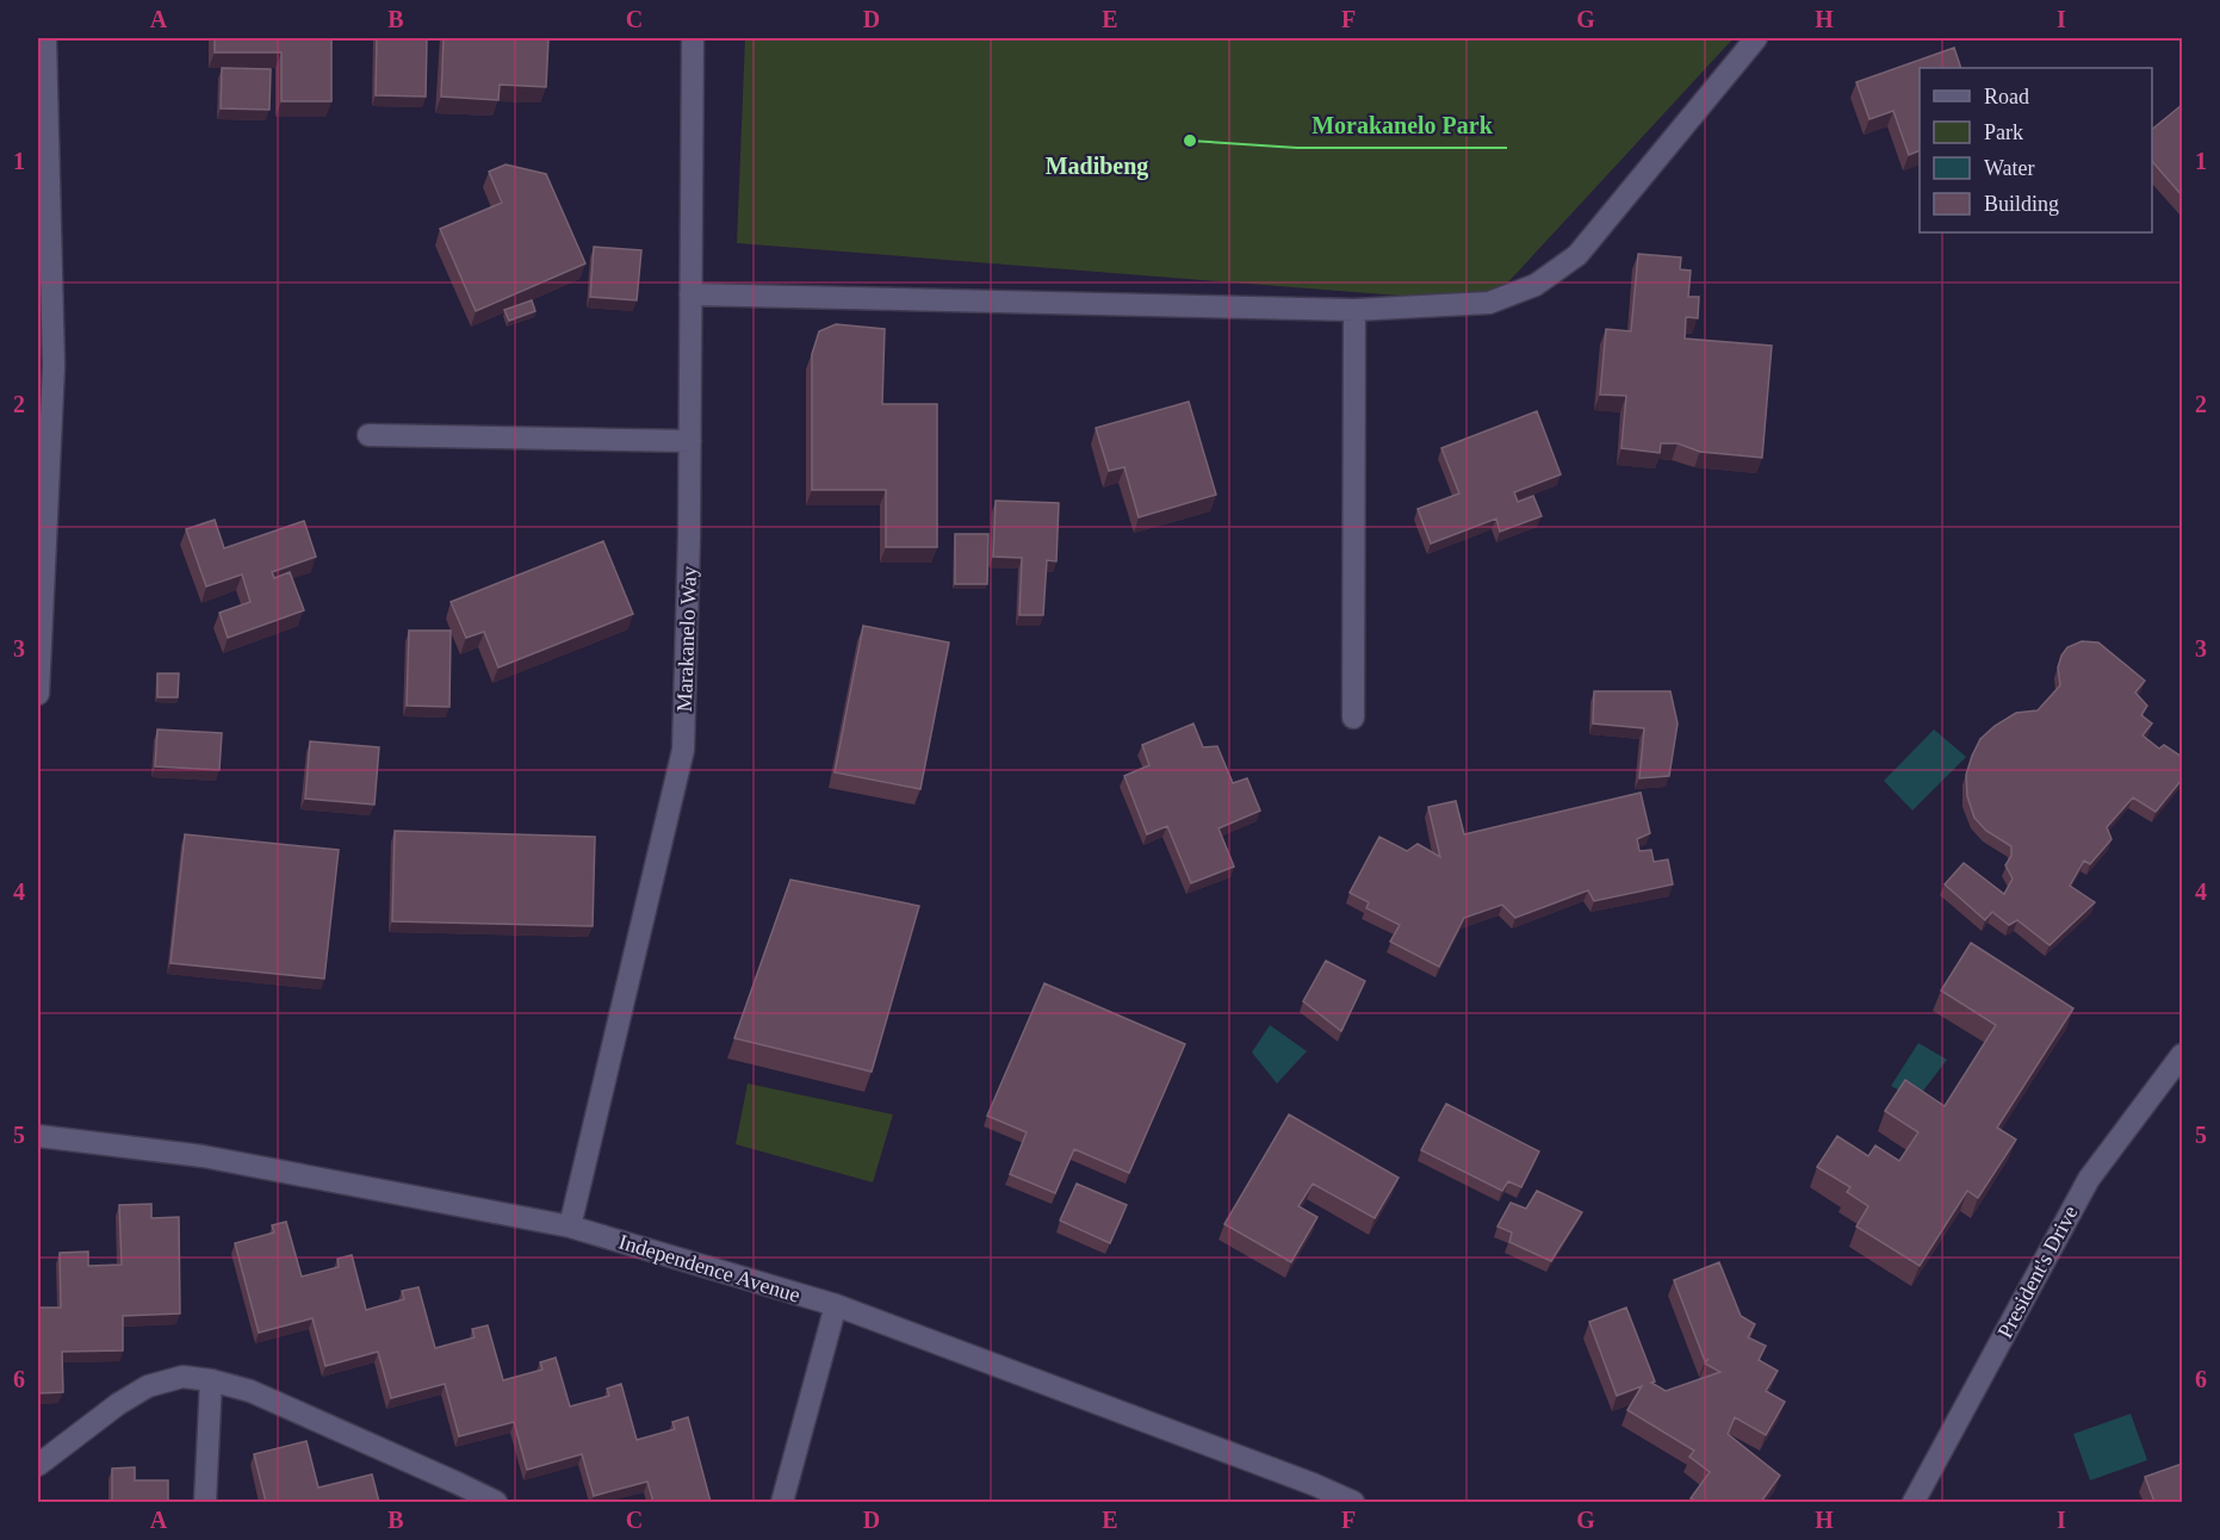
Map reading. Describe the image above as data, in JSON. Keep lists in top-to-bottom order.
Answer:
{
  "streets": {
    "street": ["Marakanelo Way", "Independence Avenue", "President's Drive"]
  },
  "crossings": [
    ["Marakanelo Way", "Independence Avenue"]
  ],
  "districts": ["Madibeng"],
  "places": ["Morakanelo Park"],
  "legend": [
    "Road",
    "Park",
    "Water",
    "Building"
  ],
  "grid": {
    "columns": [
      "A",
      "B",
      "C",
      "D",
      "E",
      "F",
      "G",
      "H",
      "I"
    ],
    "rows": [
      "1",
      "2",
      "3",
      "4",
      "5",
      "6"
    ]
  }
}
